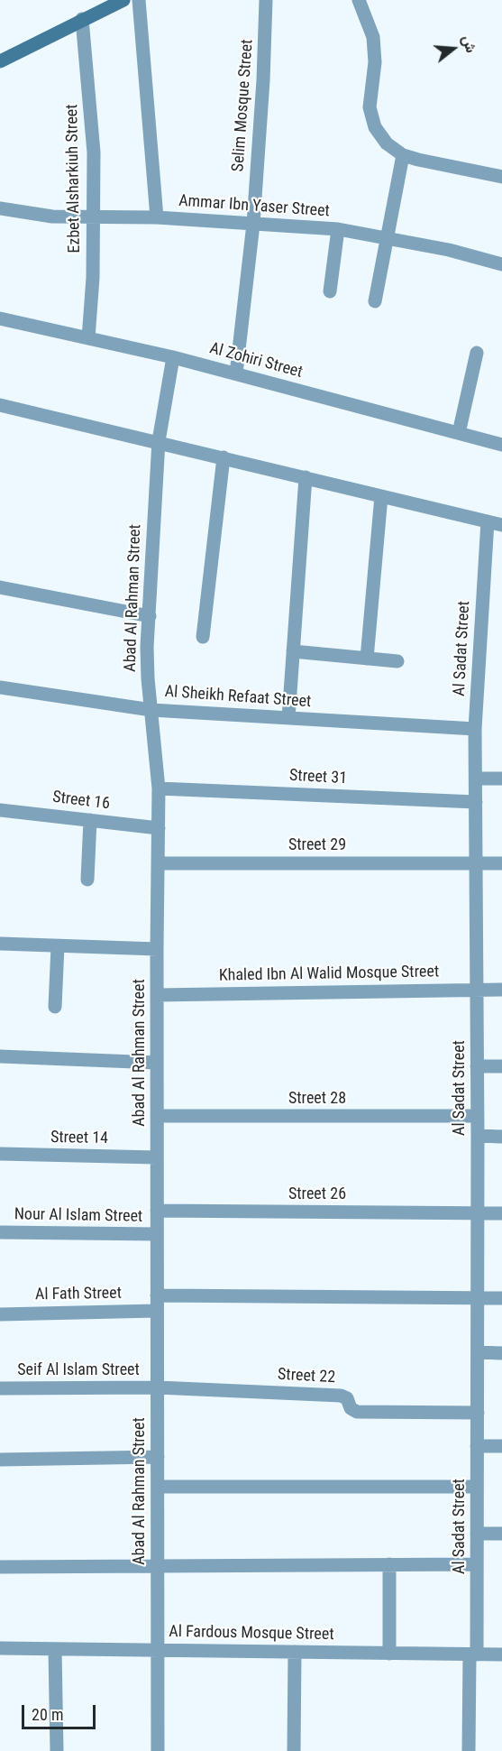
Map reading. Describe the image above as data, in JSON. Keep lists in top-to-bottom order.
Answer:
{
  "streets": {
    "street": [
      "Selim Mosque Street",
      "Ezbet Alsharkiuh Street",
      "Ammar Ibn Yaser Street",
      "Al Zohiri Street",
      "Abad Al Rahman Street",
      "Al Sadat Street",
      "Al Sheikh Refaat Street",
      "Street 31",
      "Street 16",
      "Street 29",
      "Khaled Ibn Al Walid Mosque Street",
      "Street 28",
      "Street 14",
      "Street 26",
      "Nour Al Islam Street",
      "Al Fath Street",
      "Seif Al Islam Street",
      "Street 22",
      "Al Fardous Mosque Street"
    ]
  },
  "crossings": [
    ["Selim Mosque Street", "Ammar Ibn Yaser Street"],
    ["Selim Mosque Street", "Al Zohiri Street"],
    ["Ezbet Alsharkiuh Street", "Ammar Ibn Yaser Street"],
    ["Ezbet Alsharkiuh Street", "Al Zohiri Street"],
    ["Al Zohiri Street", "Abad Al Rahman Street"],
    ["Abad Al Rahman Street", "Al Sheikh Refaat Street"],
    ["Abad Al Rahman Street", "Street 31"],
    ["Abad Al Rahman Street", "Street 16"],
    ["Abad Al Rahman Street", "Street 29"],
    ["Abad Al Rahman Street", "Khaled Ibn Al Walid Mosque Street"],
    ["Abad Al Rahman Street", "Street 28"],
    ["Abad Al Rahman Street", "Street 14"],
    ["Abad Al Rahman Street", "Street 26"],
    ["Abad Al Rahman Street", "Nour Al Islam Street"],
    ["Abad Al Rahman Street", "Al Fath Street"],
    ["Abad Al Rahman Street", "Seif Al Islam Street"],
    ["Abad Al Rahman Street", "Street 22"],
    ["Abad Al Rahman Street", "Al Fardous Mosque Street"],
    ["Al Sadat Street", "Al Sheikh Refaat Street"],
    ["Al Sadat Street", "Street 31"],
    ["Al Sadat Street", "Street 29"],
    ["Al Sadat Street", "Khaled Ibn Al Walid Mosque Street"],
    ["Al Sadat Street", "Street 28"],
    ["Al Sadat Street", "Street 26"],
    ["Al Sadat Street", "Street 22"],
    ["Al Sadat Street", "Al Fardous Mosque Street"],
    ["Seif Al Islam Street", "Street 22"]
  ],
  "scale_bar": "20 m",
  "north": "right"
}
